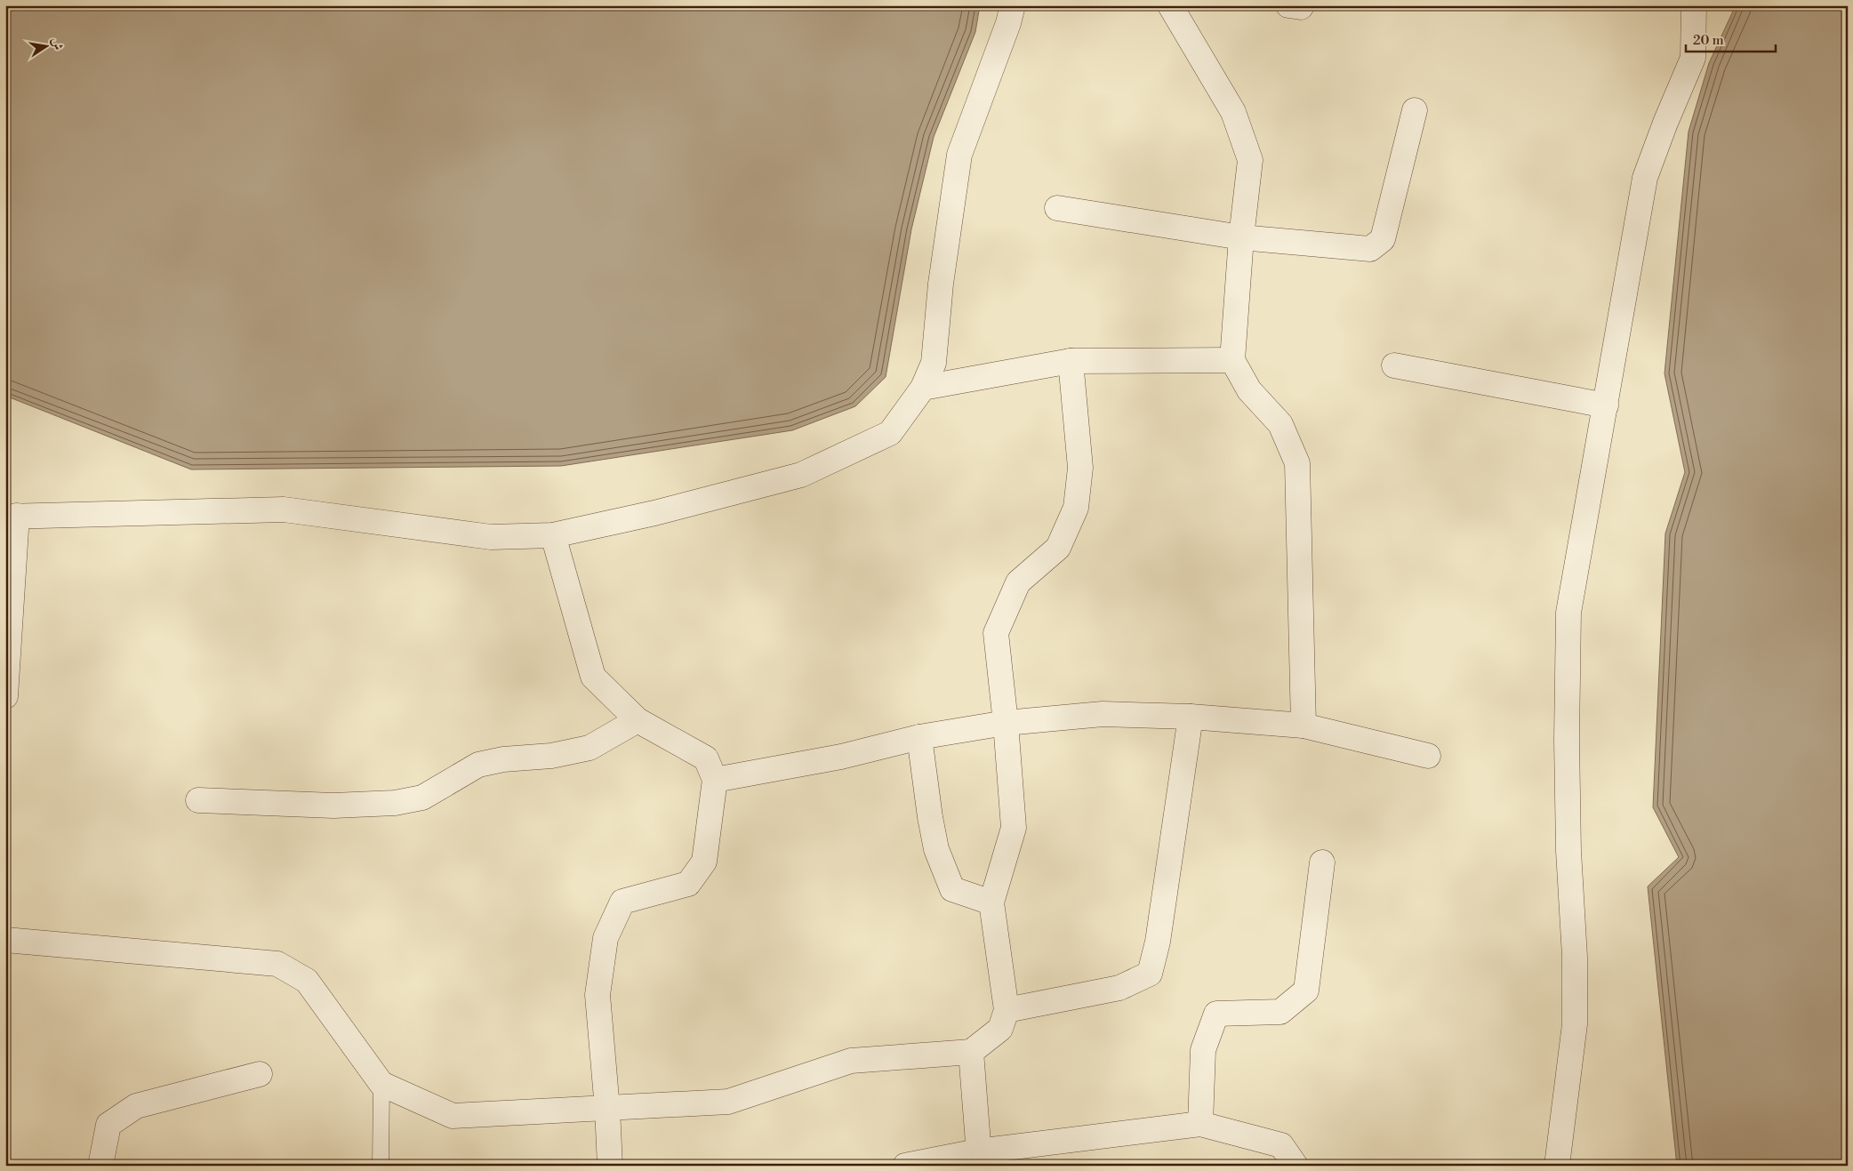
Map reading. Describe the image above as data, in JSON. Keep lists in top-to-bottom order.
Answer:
{
  "scale_bar": "20 m",
  "north": "right"
}
